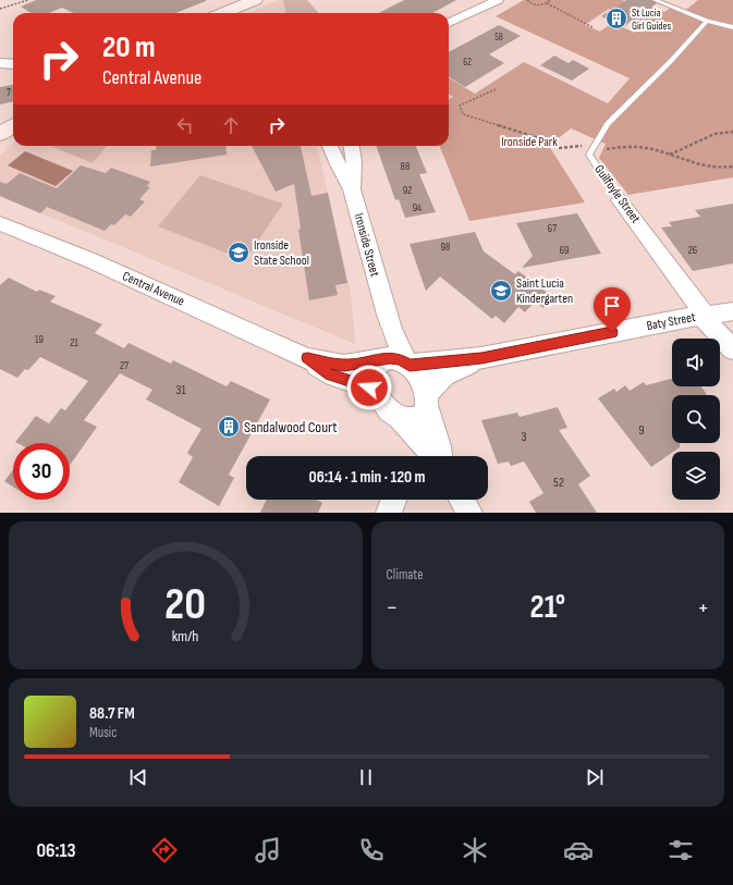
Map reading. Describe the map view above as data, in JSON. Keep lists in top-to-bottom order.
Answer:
{
  "streets": {
    "street": [
      "Guilfoyle Street",
      "Ironside Street",
      "Central Avenue",
      "Baty Street"
    ]
  },
  "crossings": [
    ["Guilfoyle Street", "Baty Street"],
    ["Ironside Street", "Central Avenue"],
    ["Ironside Street", "Baty Street"],
    ["Central Avenue", "Baty Street"]
  ],
  "parks": ["Ironside Park"],
  "places": {
    "building": ["St Lucia Girl Guides", "Sandalwood Court"],
    "school or university": ["Ironside State School", "Saint Lucia Kindergarten"]
  },
  "house_numbers": [
    "58",
    "62",
    "7",
    "88",
    "92",
    "94",
    "67",
    "98",
    "69",
    "26",
    "19",
    "21",
    "27",
    "31",
    "9",
    "3",
    "52"
  ],
  "page": {
    "turn": ["20 m", "Central Avenue"],
    "limit": "30",
    "trip": "06:14 · 1 min · 120 m",
    "tile": "Climate",
    "heat": ["−", "21°", "+"],
    "song": ["88.7 FM", "Music"],
    "tabs": "06:13",
    "gauge": ["20", "km/h"]
  }
}
